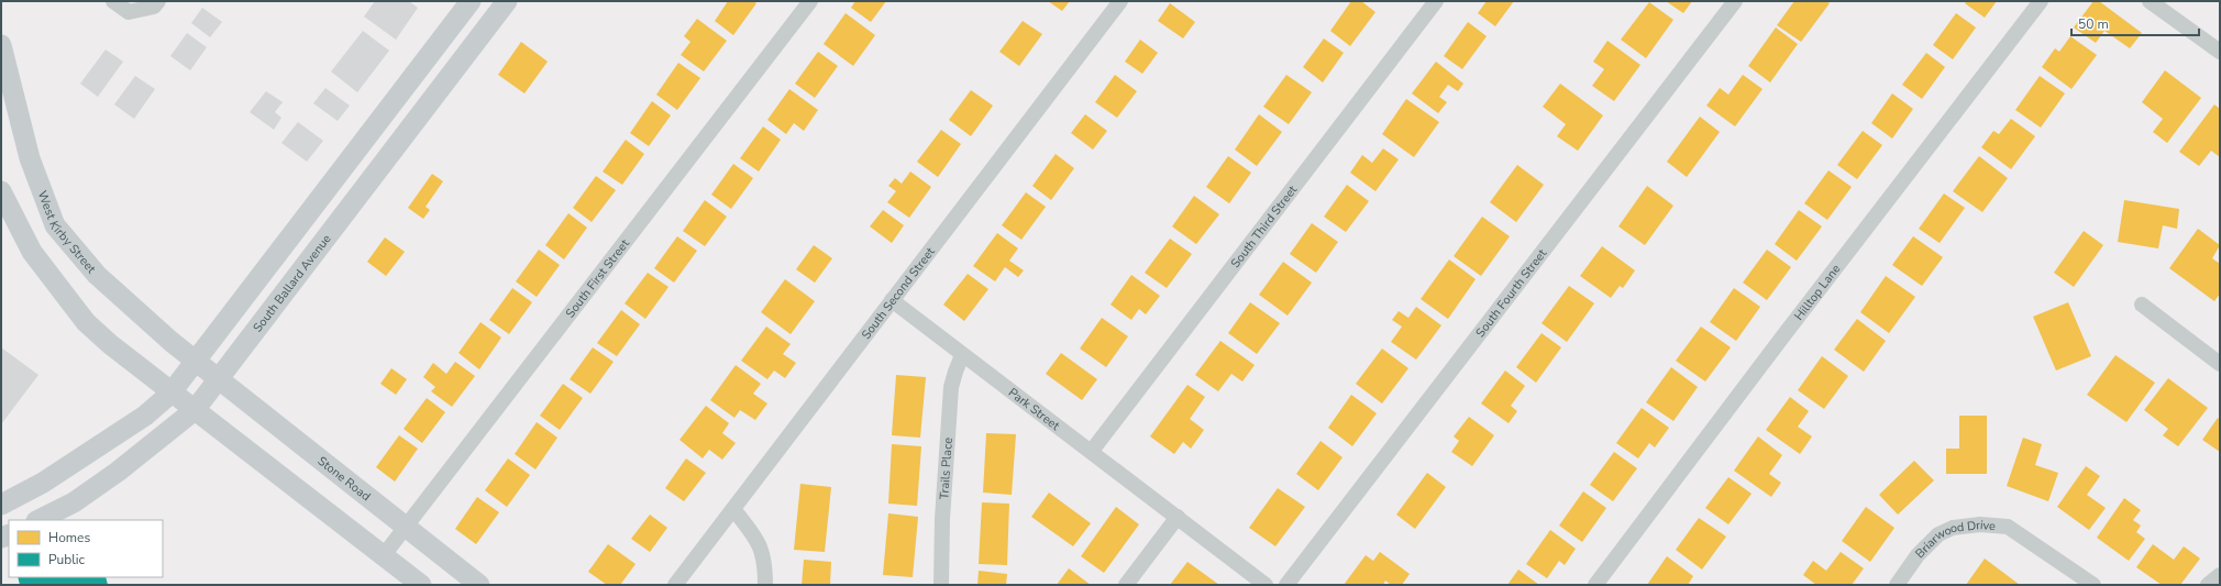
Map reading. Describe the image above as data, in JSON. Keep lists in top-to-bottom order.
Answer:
{
  "streets": {
    "main road": ["West Kirby Street", "South Ballard Avenue", "Stone Road"],
    "street": [
      "South Third Street",
      "South First Street",
      "South Second Street",
      "South Fourth Street",
      "Hilltop Lane",
      "Park Street",
      "Trails Place",
      "Briarwood Drive"
    ]
  },
  "crossings": [
    ["South Third Street", "Park Street"],
    ["West Kirby Street", "South Ballard Avenue"],
    ["West Kirby Street", "Stone Road"],
    ["South First Street", "Stone Road"],
    ["South Ballard Avenue", "Stone Road"],
    ["South Second Street", "Park Street"],
    ["Park Street", "Trails Place"]
  ],
  "legend": ["Homes", "Public"],
  "scale_bar": "50 m"
}
